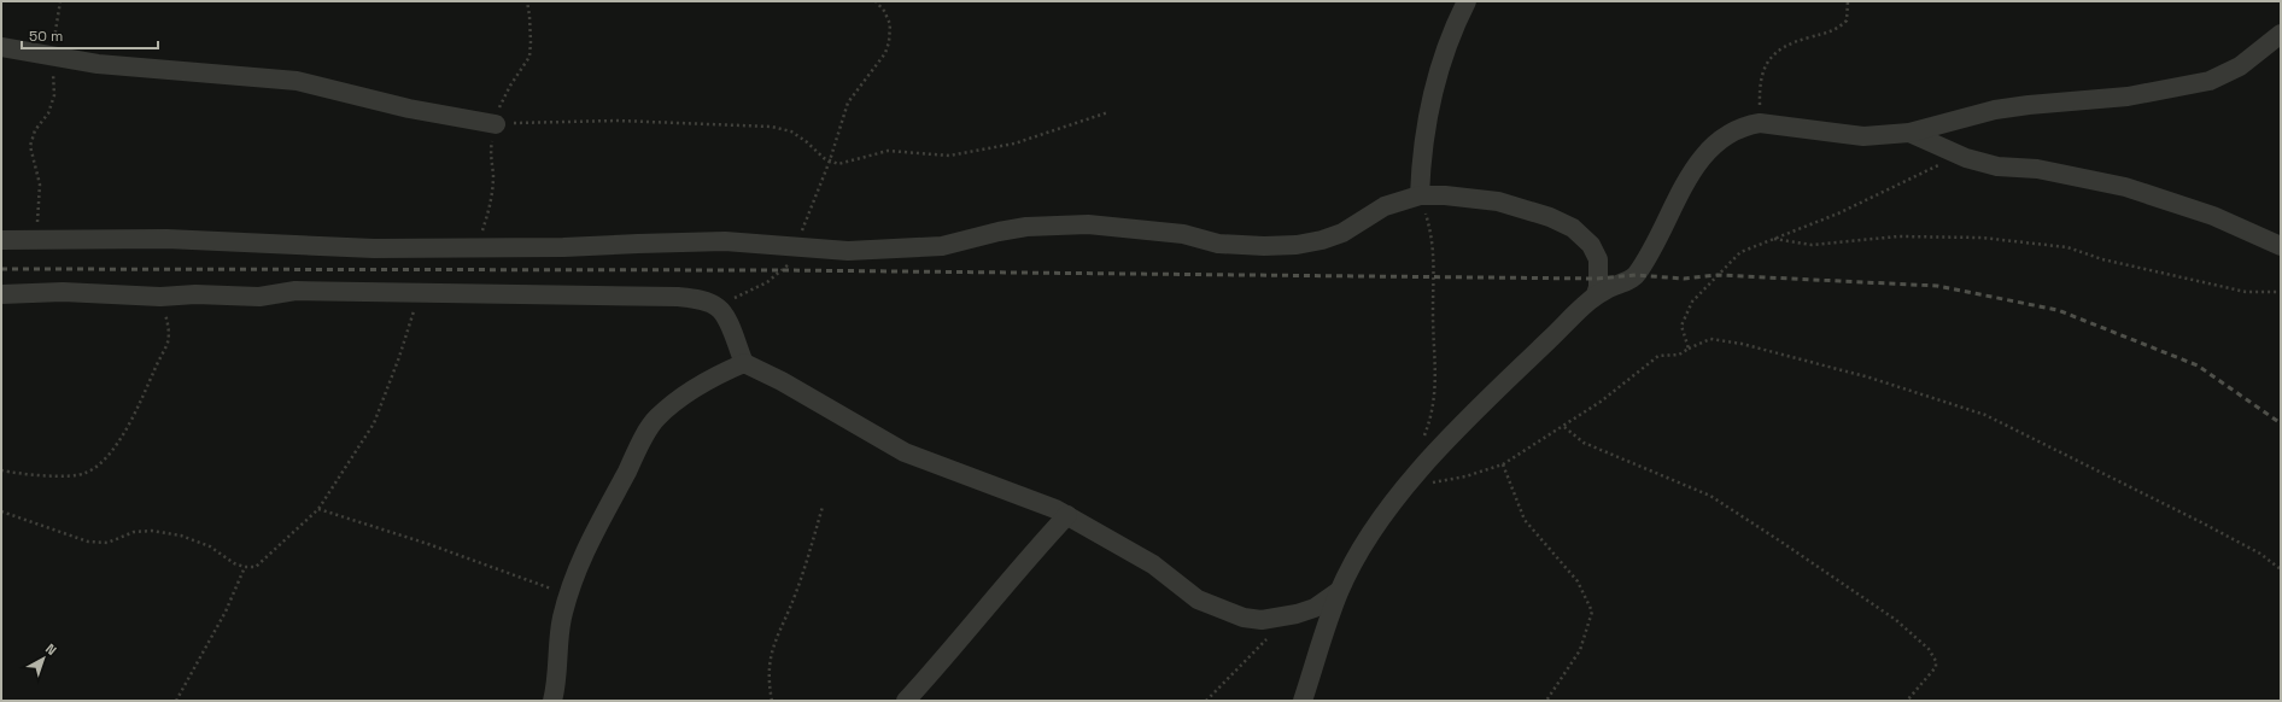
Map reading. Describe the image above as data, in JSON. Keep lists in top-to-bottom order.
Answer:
{
  "scale_bar": "50 m",
  "north": "top right"
}
